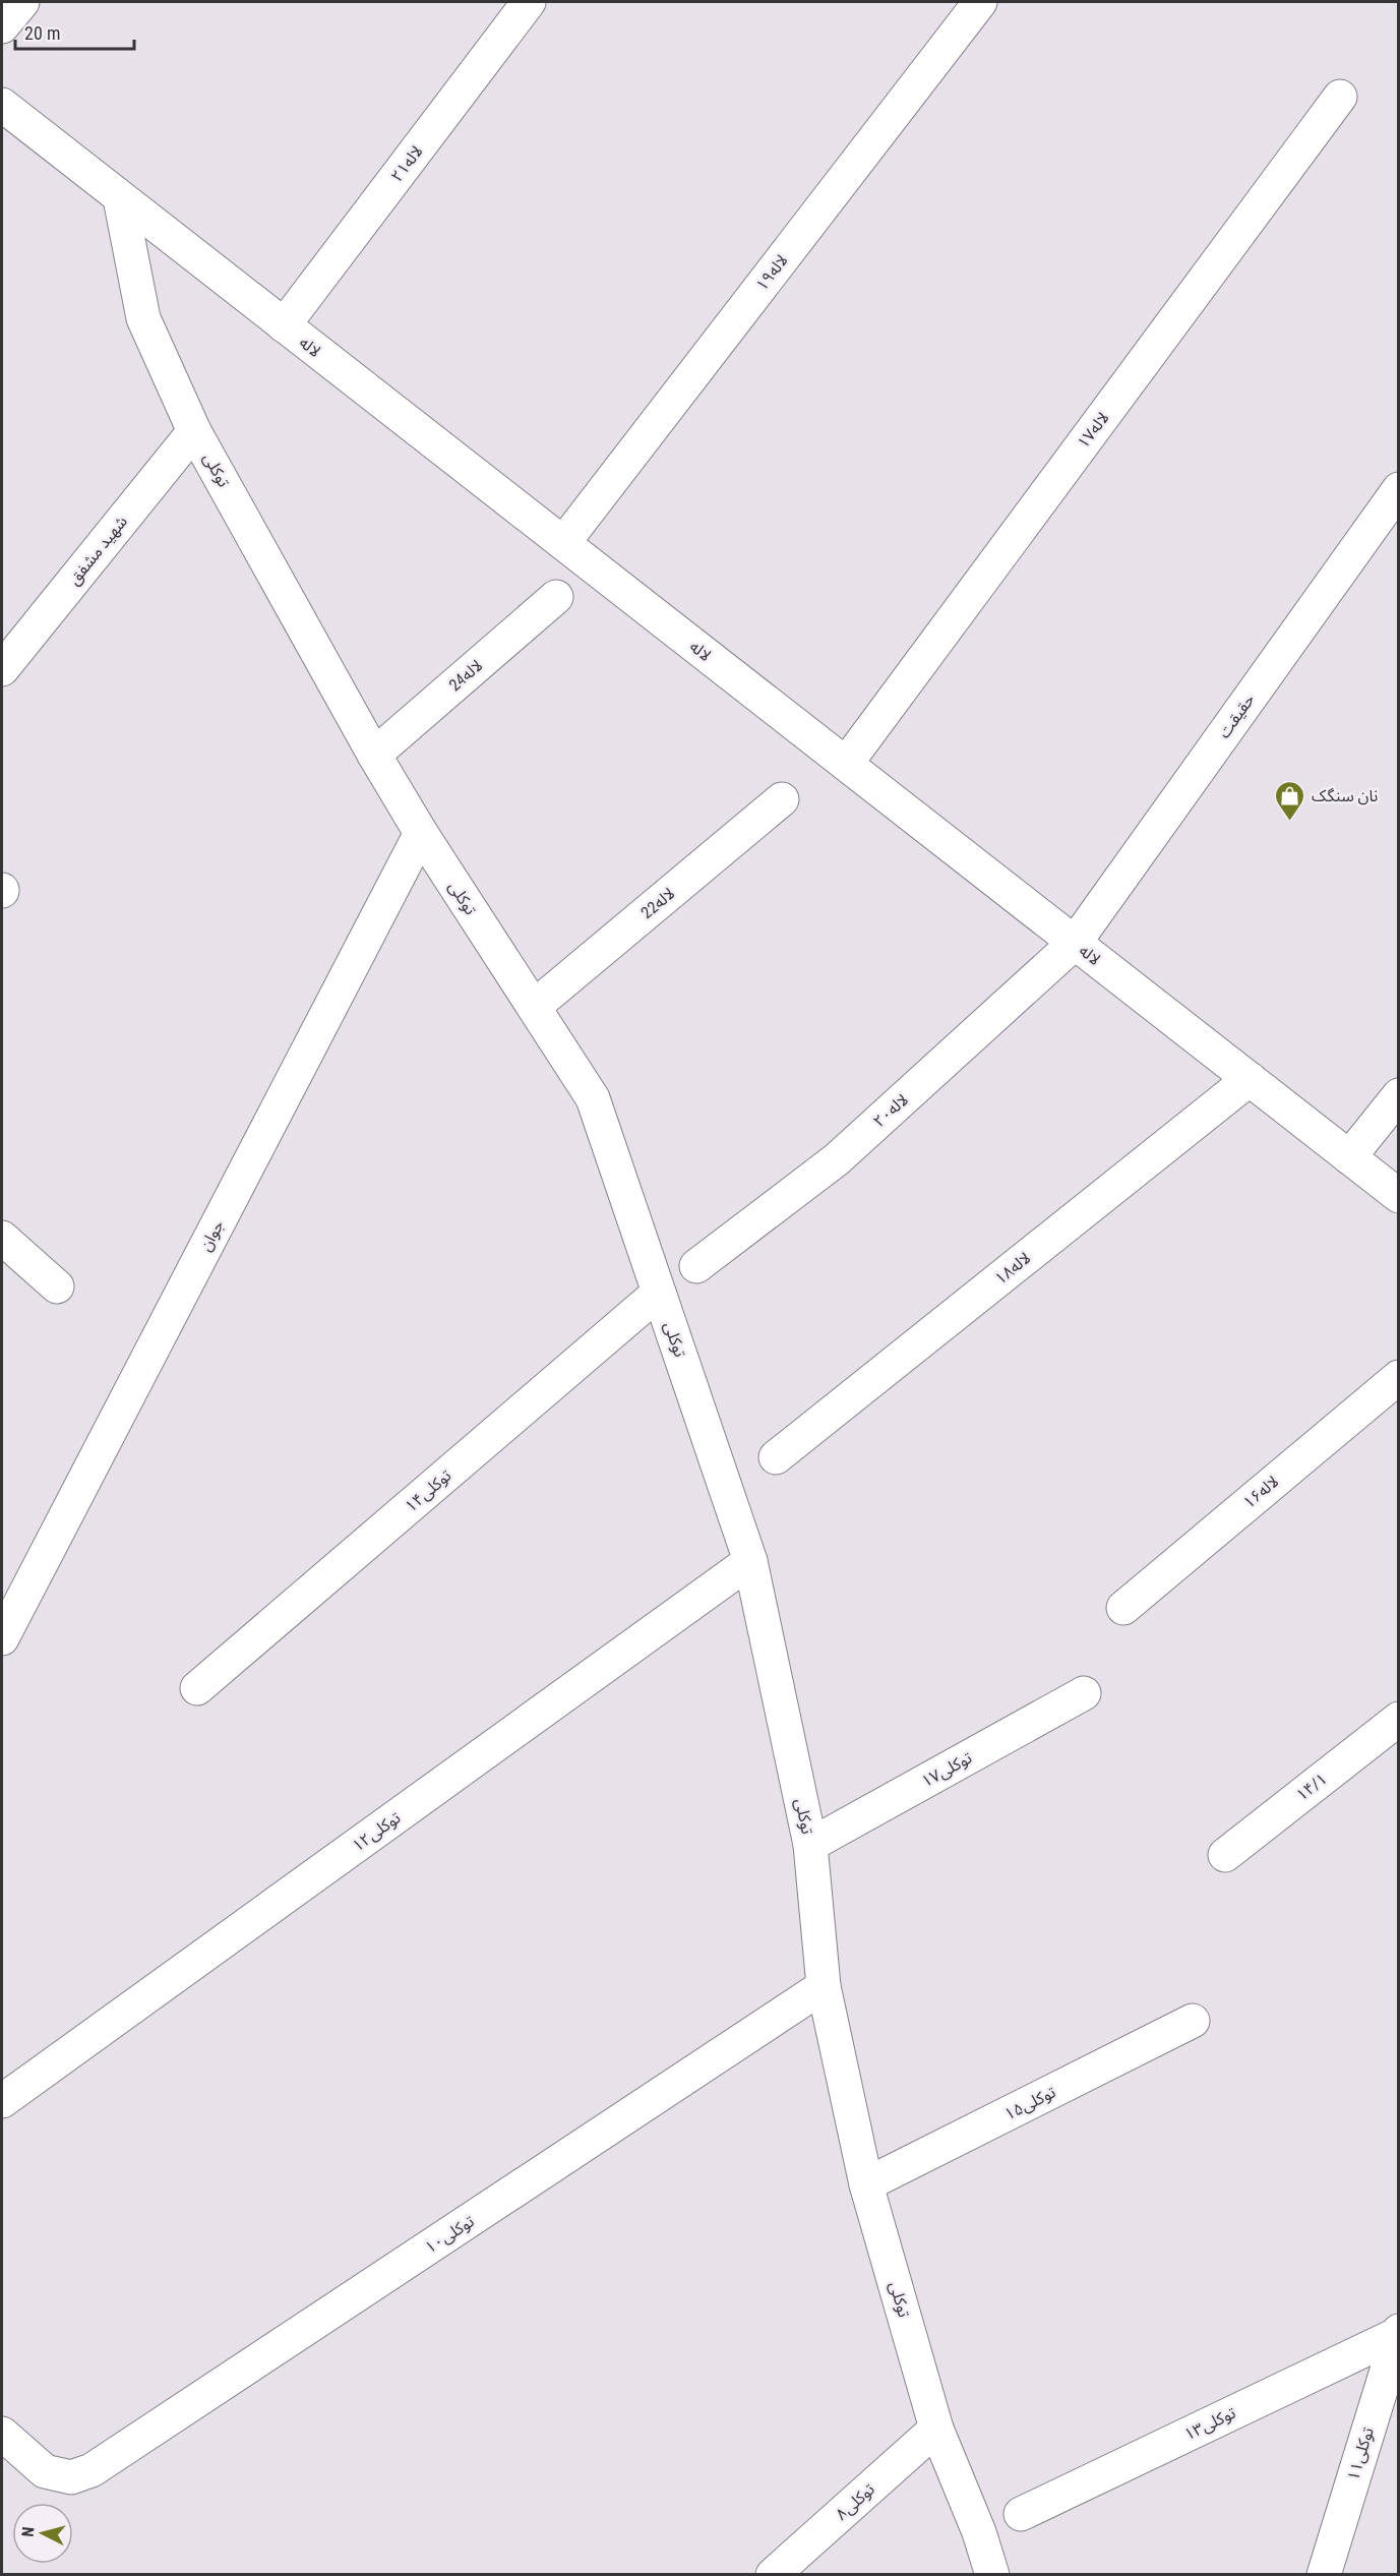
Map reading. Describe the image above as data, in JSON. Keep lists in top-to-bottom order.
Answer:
{
  "streets": {
    "street": [
      "لاله۲۱",
      "لاله۱۹",
      "لاله",
      "لاله۱۷",
      "توکلی",
      "شهید مشفق",
      "24لاله",
      "حقیقت",
      "22لاله",
      "لاله۲۰",
      "جوان",
      "لاله۱۸",
      "توکلی۱۴",
      "لاله۱۶",
      "توکلی۱۷",
      "۱۴/۱",
      "توکلی۱۲",
      "توکلی۱۵",
      "۱۰توکلی",
      "توکلی۱۳",
      "توکلی۱۱",
      "توکلی۸"
    ]
  },
  "crossings": [
    ["لاله۲۱", "لاله"],
    ["لاله۱۹", "لاله"],
    ["لاله", "لاله۱۷"],
    ["لاله", "توکلی"],
    ["لاله", "حقیقت"],
    ["لاله", "لاله۲۰"],
    ["لاله", "لاله۱۸"],
    ["توکلی", "شهید مشفق"],
    ["توکلی", "24لاله"],
    ["توکلی", "22لاله"],
    ["توکلی", "جوان"],
    ["توکلی", "توکلی۱۴"],
    ["توکلی", "توکلی۱۷"],
    ["توکلی", "توکلی۱۲"],
    ["توکلی", "توکلی۱۵"],
    ["توکلی", "۱۰توکلی"],
    ["توکلی", "توکلی۸"],
    ["حقیقت", "لاله۲۰"],
    ["توکلی۱۳", "توکلی۱۱"]
  ],
  "places": {
    "shop": ["نان سنگک"]
  },
  "scale_bar": "20 m",
  "north": "left"
}
